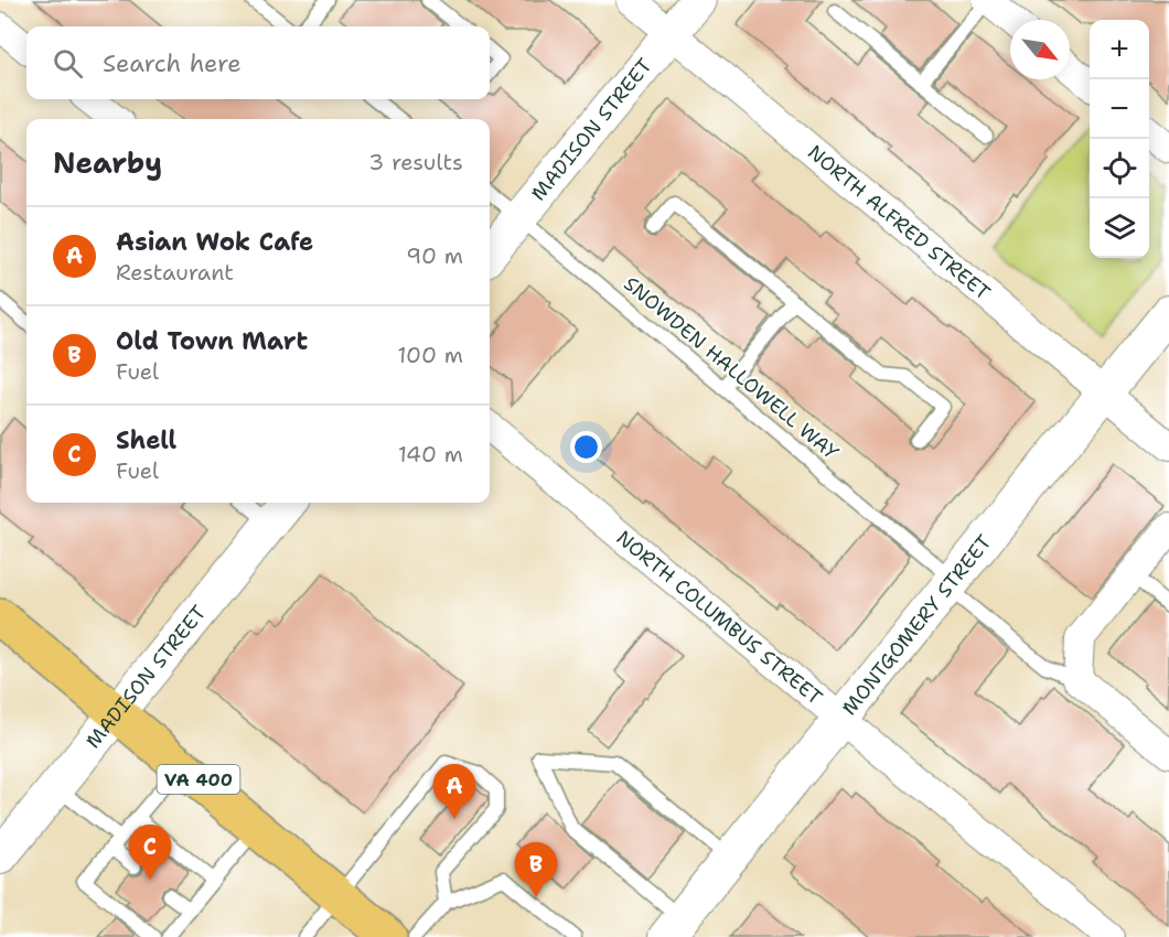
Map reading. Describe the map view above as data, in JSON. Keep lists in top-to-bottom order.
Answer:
{
  "streets": {
    "main road": ["VA 400"],
    "street": [
      "MADISON STREET",
      "NORTH ALFRED STREET",
      "NORTH COLUMBUS STREET",
      "MONTGOMERY STREET"
    ],
    "lane": ["SNOWDEN HALLOWELL WAY"]
  },
  "crossings": [
    ["MADISON STREET", "NORTH ALFRED STREET"],
    ["MADISON STREET", "SNOWDEN HALLOWELL WAY"],
    ["MADISON STREET", "VA 400"],
    ["NORTH ALFRED STREET", "MONTGOMERY STREET"],
    ["SNOWDEN HALLOWELL WAY", "MONTGOMERY STREET"],
    ["NORTH COLUMBUS STREET", "MONTGOMERY STREET"]
  ],
  "north": "bottom right",
  "page": {
    "map_buttons": ["+", "−"],
    "search": "Search here",
    "heading": ["Nearby", "3 results"],
    "list": [
      {
        "mark": "A",
        "name": "Asian Wok Cafe",
        "note": "Restaurant",
        "value": "90 m"
      },
      {
        "mark": "B",
        "name": "Old Town Mart",
        "note": "Fuel",
        "value": "100 m"
      },
      {
        "mark": "C",
        "name": "Shell",
        "note": "Fuel",
        "value": "140 m"
      }
    ],
    "pins": ["A", "C", "B"]
  }
}
